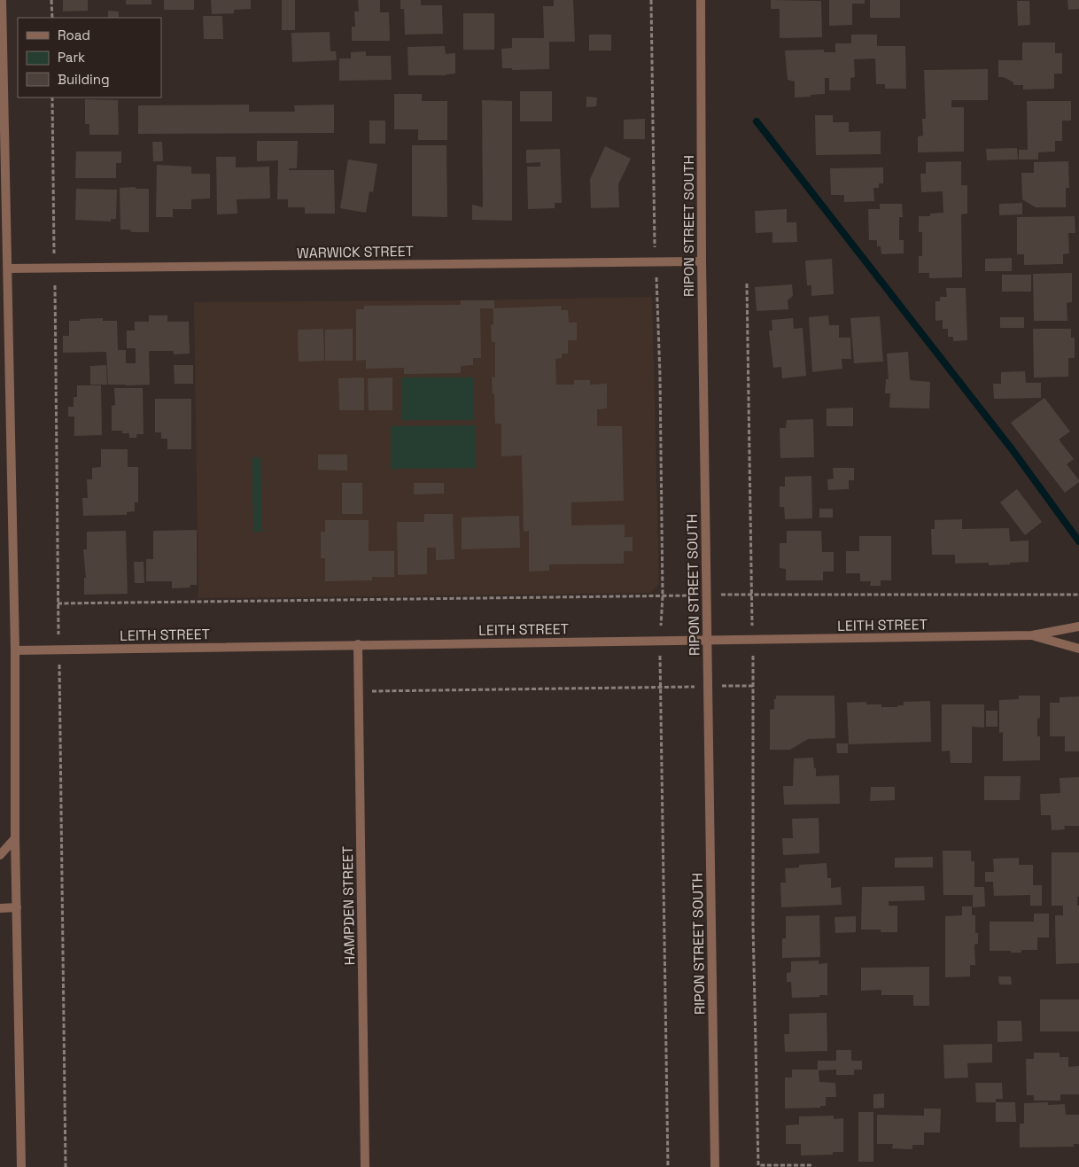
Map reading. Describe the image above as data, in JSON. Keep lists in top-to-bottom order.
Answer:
{
  "streets": {
    "street": [
      "RIPON STREET SOUTH",
      "WARWICK STREET",
      "LEITH STREET",
      "HAMPDEN STREET"
    ]
  },
  "crossings": [
    ["RIPON STREET SOUTH", "WARWICK STREET"],
    ["RIPON STREET SOUTH", "LEITH STREET"],
    ["LEITH STREET", "HAMPDEN STREET"]
  ],
  "legend": ["Road", "Park", "Building"]
}
